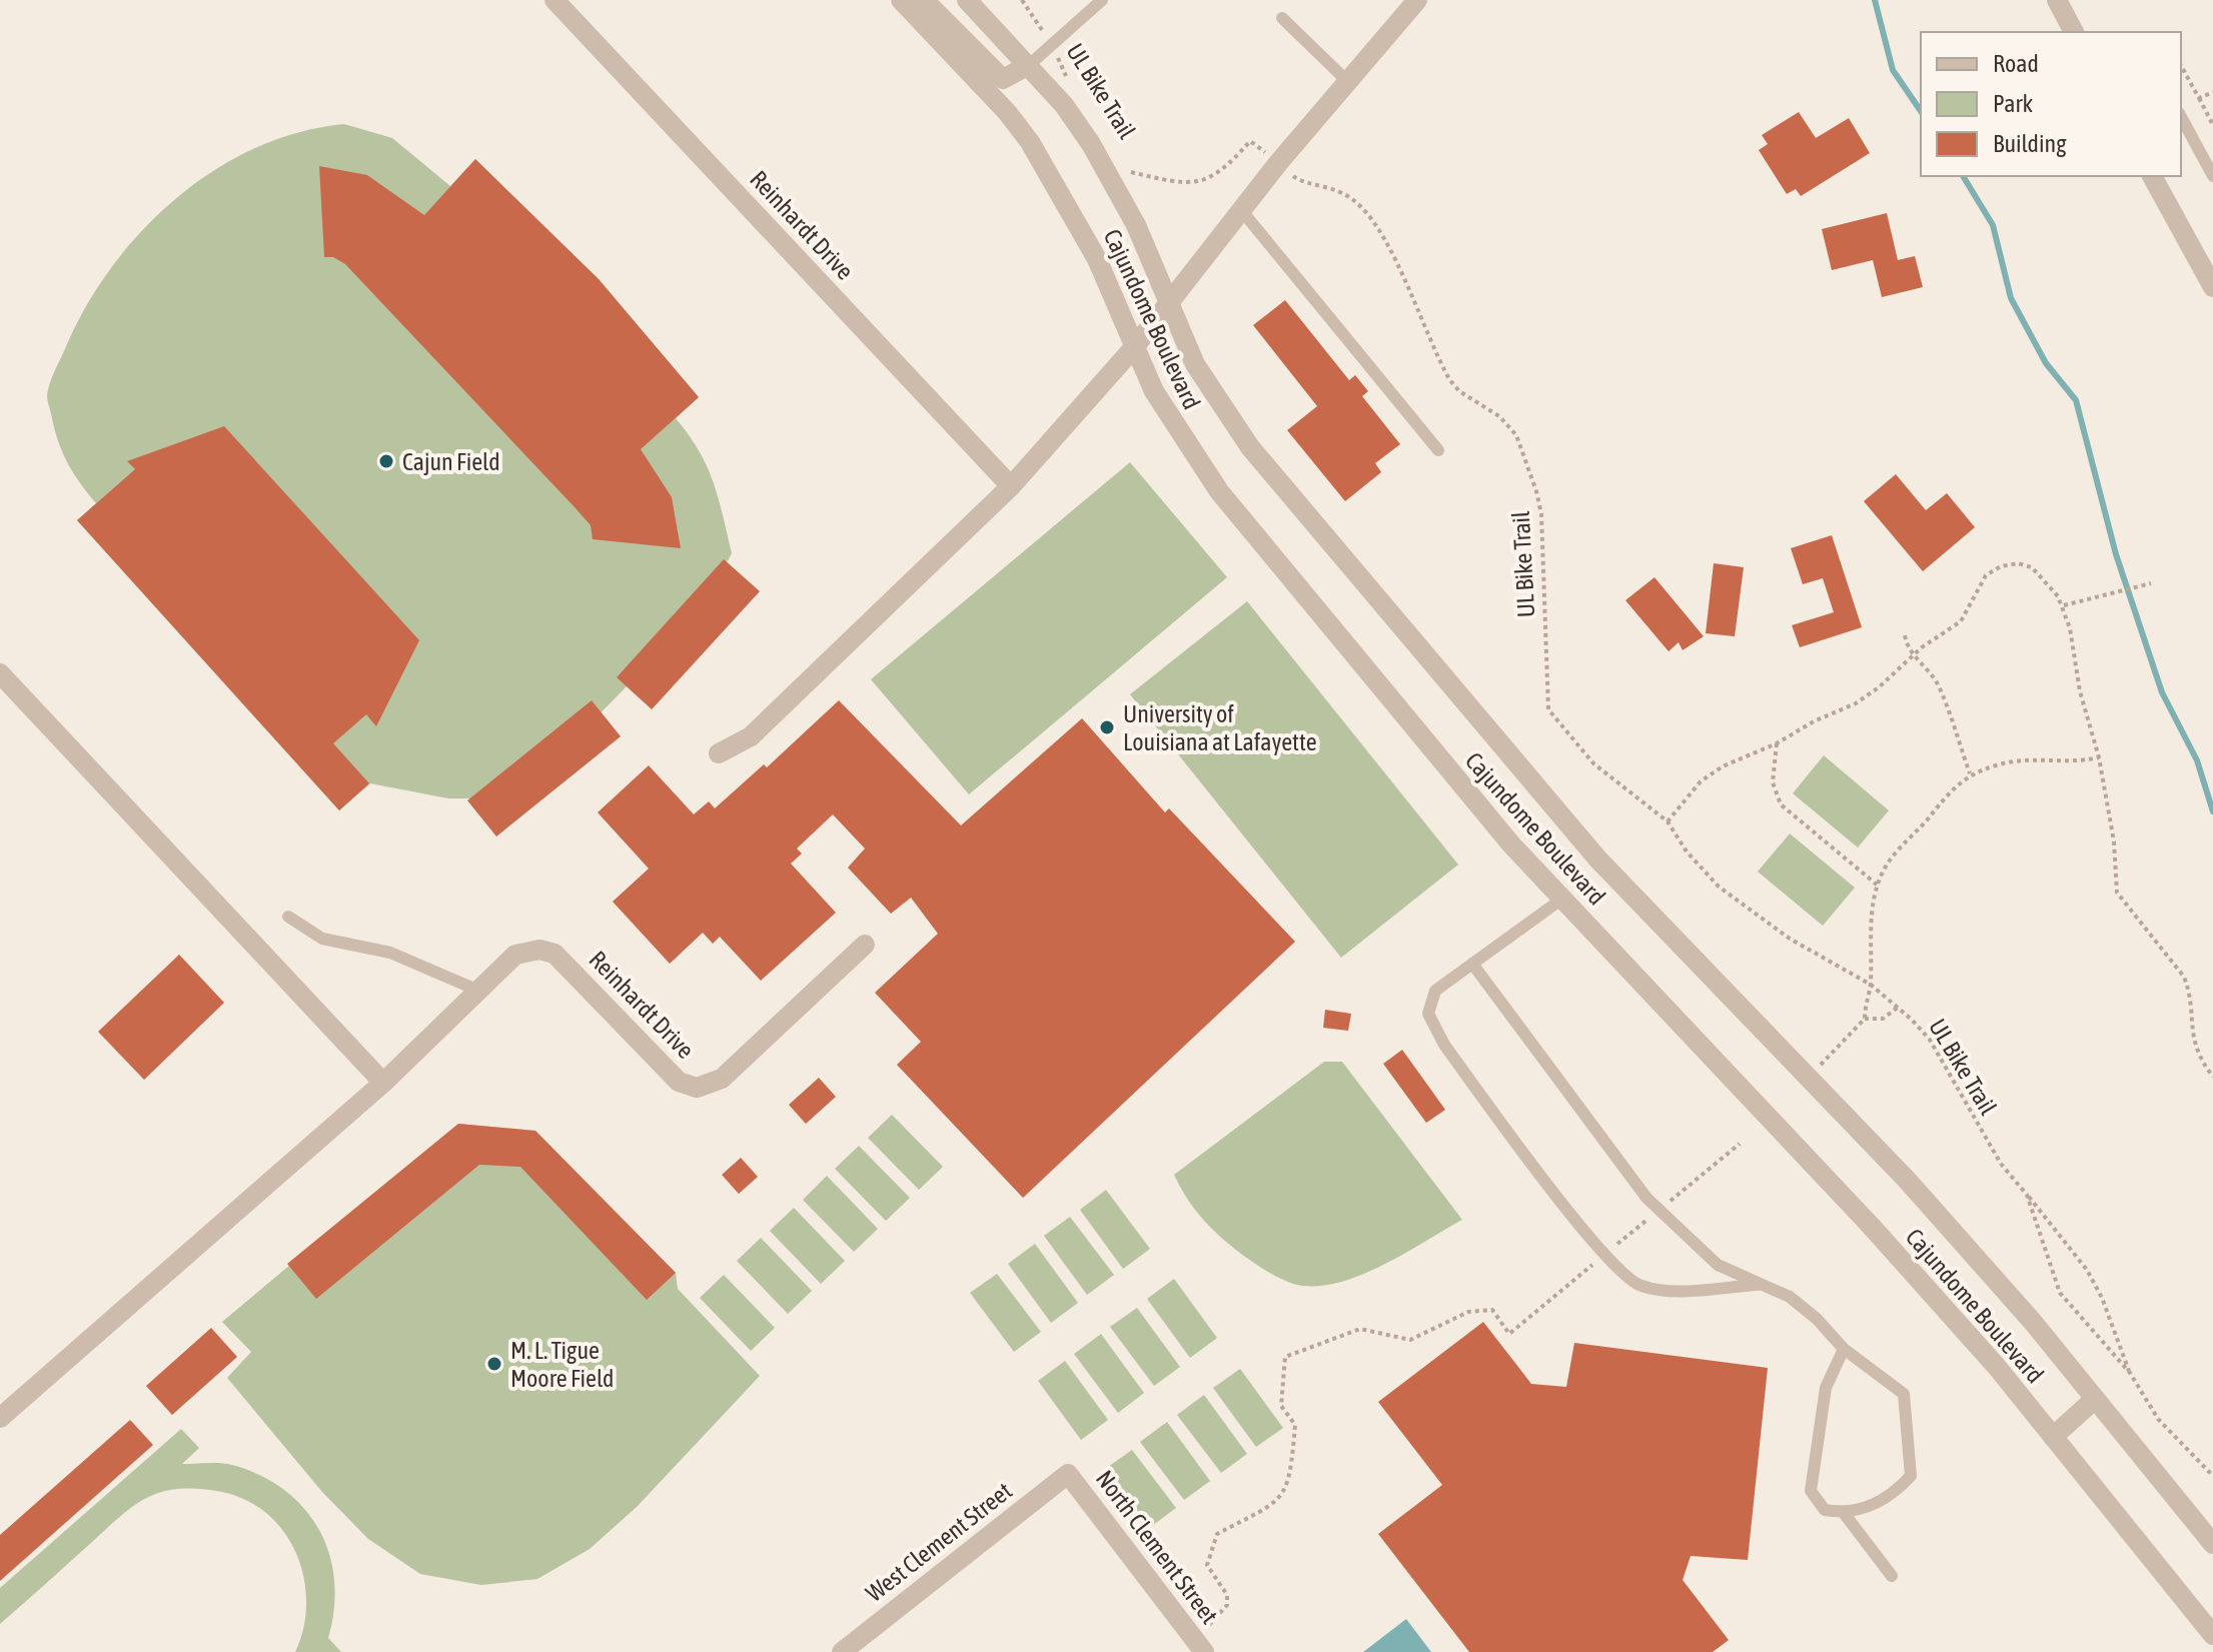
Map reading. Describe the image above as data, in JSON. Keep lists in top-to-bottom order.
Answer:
{
  "streets": {
    "street": [
      "Reinhardt Drive",
      "Cajundome Boulevard",
      "West Clement Street",
      "North Clement Street"
    ],
    "path": ["UL Bike Trail"]
  },
  "crossings": [
    ["West Clement Street", "North Clement Street"]
  ],
  "places": ["Cajun Field", "University of Louisiana at Lafayette", "M. L. Tigue Moore Field"],
  "legend": ["Road", "Park", "Building"]
}
